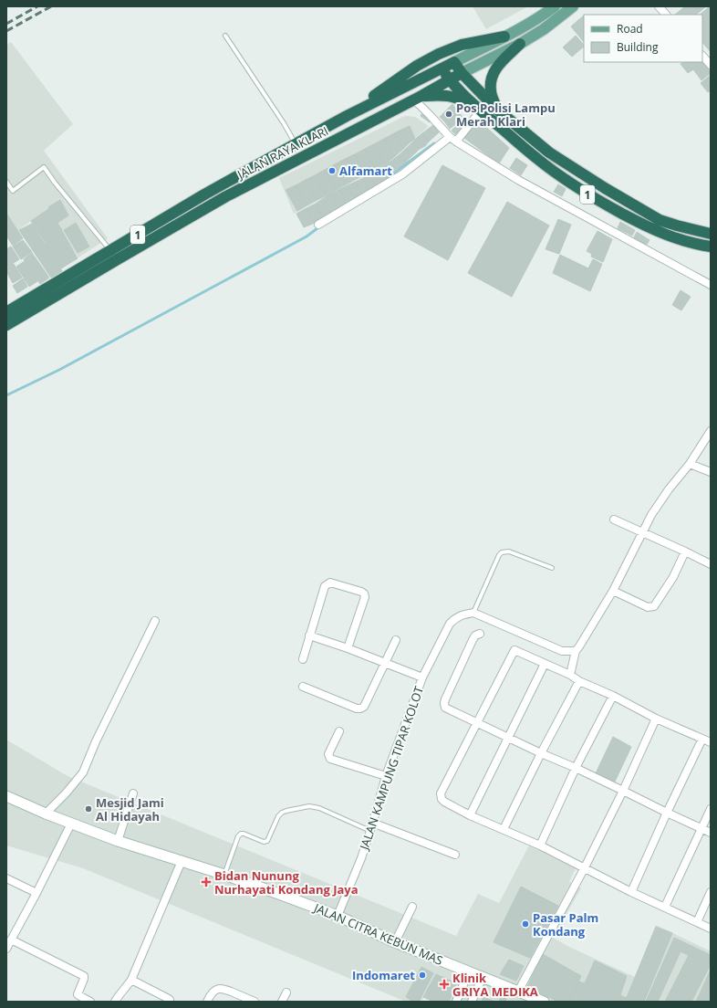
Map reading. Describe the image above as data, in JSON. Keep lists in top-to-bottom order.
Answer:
{
  "streets": {
    "highway": ["JALAN RAYA KLARI", "1"],
    "street": ["JALAN KAMPUNG TIPAR KOLOT", "JALAN CITRA KEBUN MAS"]
  },
  "crossings": [
    ["JALAN RAYA KLARI", "1"],
    ["JALAN KAMPUNG TIPAR KOLOT", "JALAN CITRA KEBUN MAS"]
  ],
  "places": {
    "other": [
      "Pos Polisi Lampu Merah Klari",
      "Alfamart",
      "Mesjid Jami Al Hidayah",
      "Pasar Palm Kondang",
      "Indomaret"
    ],
    "health": ["Bidan Nunung Nurhayati Kondang Jaya", "Klinik GRIYA MEDIKA"]
  },
  "legend": ["Road", "Building"]
}
